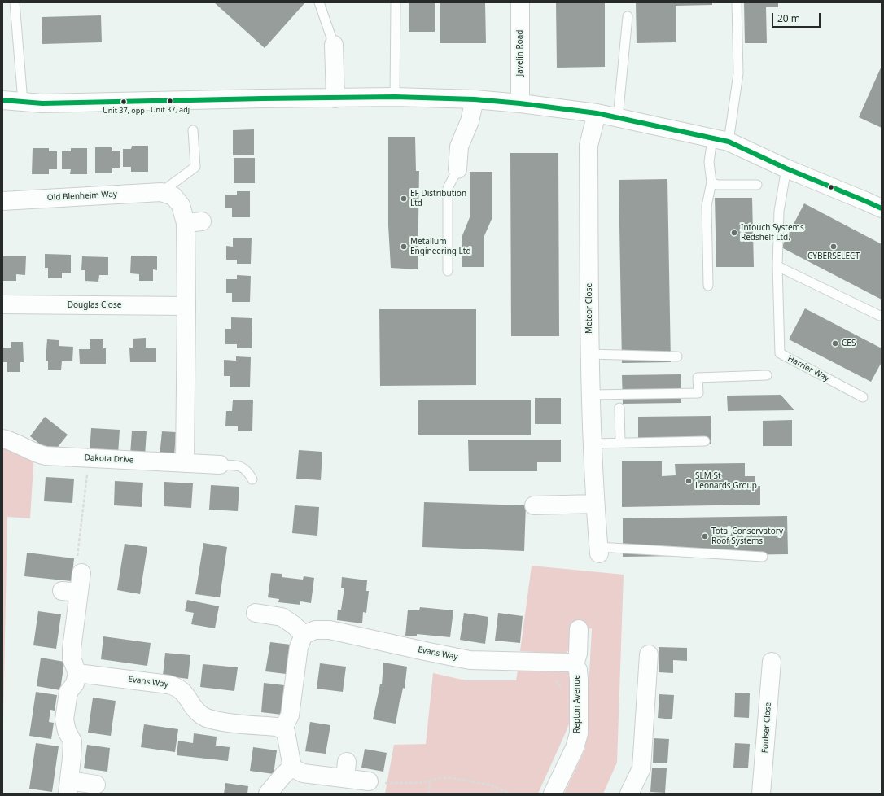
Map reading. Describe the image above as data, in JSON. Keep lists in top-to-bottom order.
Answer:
{
  "streets": {
    "street": [
      "Javelin Road",
      "Old Blenheim Way",
      "Douglas Close",
      "Meteor Close",
      "Dakota Drive",
      "Evans Way",
      "Repton Avenue",
      "Foulser Close"
    ],
    "lane": ["Harrier Way"]
  },
  "crossings": [
    ["Evans Way", "Repton Avenue"]
  ],
  "places": [
    "Unit 37, adj",
    "Unit 37, opp",
    "EF Distribution Ltd",
    "Intouch Systems Redshelf Ltd.",
    "Metallum Engineering Ltd",
    "CYBERSELECT",
    "CES",
    "SLM St Leonards Group",
    "Total Conservatory Roof Systems"
  ],
  "scale_bar": "20 m"
}
